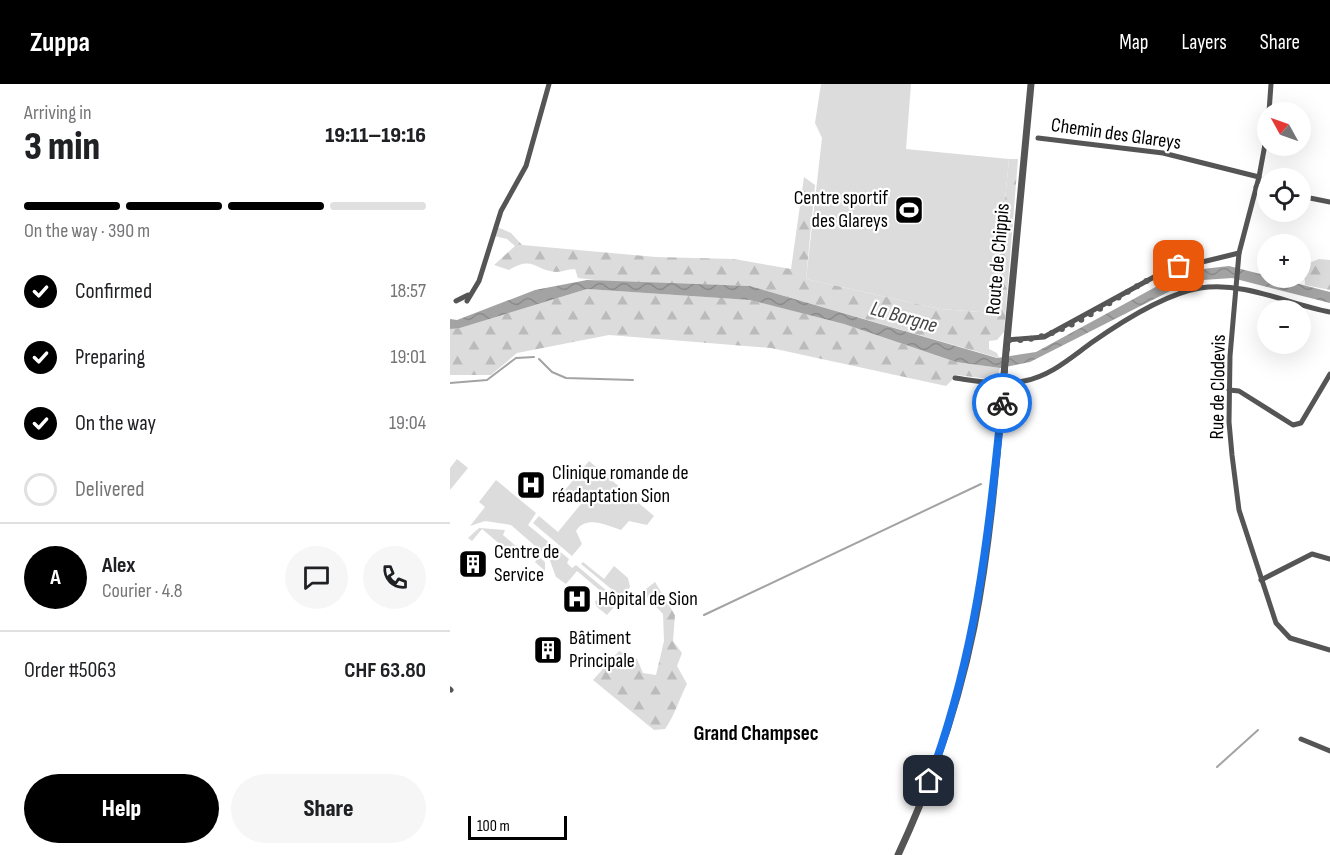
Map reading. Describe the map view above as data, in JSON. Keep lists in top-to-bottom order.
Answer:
{
  "streets": {
    "street": ["Chemin des Glareys", "Route de Chippis", "Rue de Clodevis"]
  },
  "districts": ["Grand Champsec"],
  "water": ["La Borgne"],
  "places": {
    "sports": ["Centre sportif des Glareys"],
    "hospital": ["Clinique romande de réadaptation Sion", "Hôpital de Sion"],
    "building": ["Centre de Service", "Bâtiment Principale"]
  },
  "scale_bar": "100 m",
  "north": "top left",
  "page": {
    "header": "Zuppa",
    "nav": ["Map", "Layers", "Share"],
    "heading": ["3 min", "Arriving in", "19:11–19:16"],
    "panel": [
      "Alex",
      "Courier · 4.8",
      "Order #5063",
      "CHF 63.80"
    ],
    "map_buttons": ["+", "−"],
    "bar": "On the way · 390 m",
    "list": [
      ["Confirmed", "18:57"],
      ["Preparing", "19:01"],
      ["On the way", "19:04"],
      "Delivered"
    ],
    "round": "A",
    "buttons": ["Help", "Share"],
    "scale": "100 m"
  }
}
